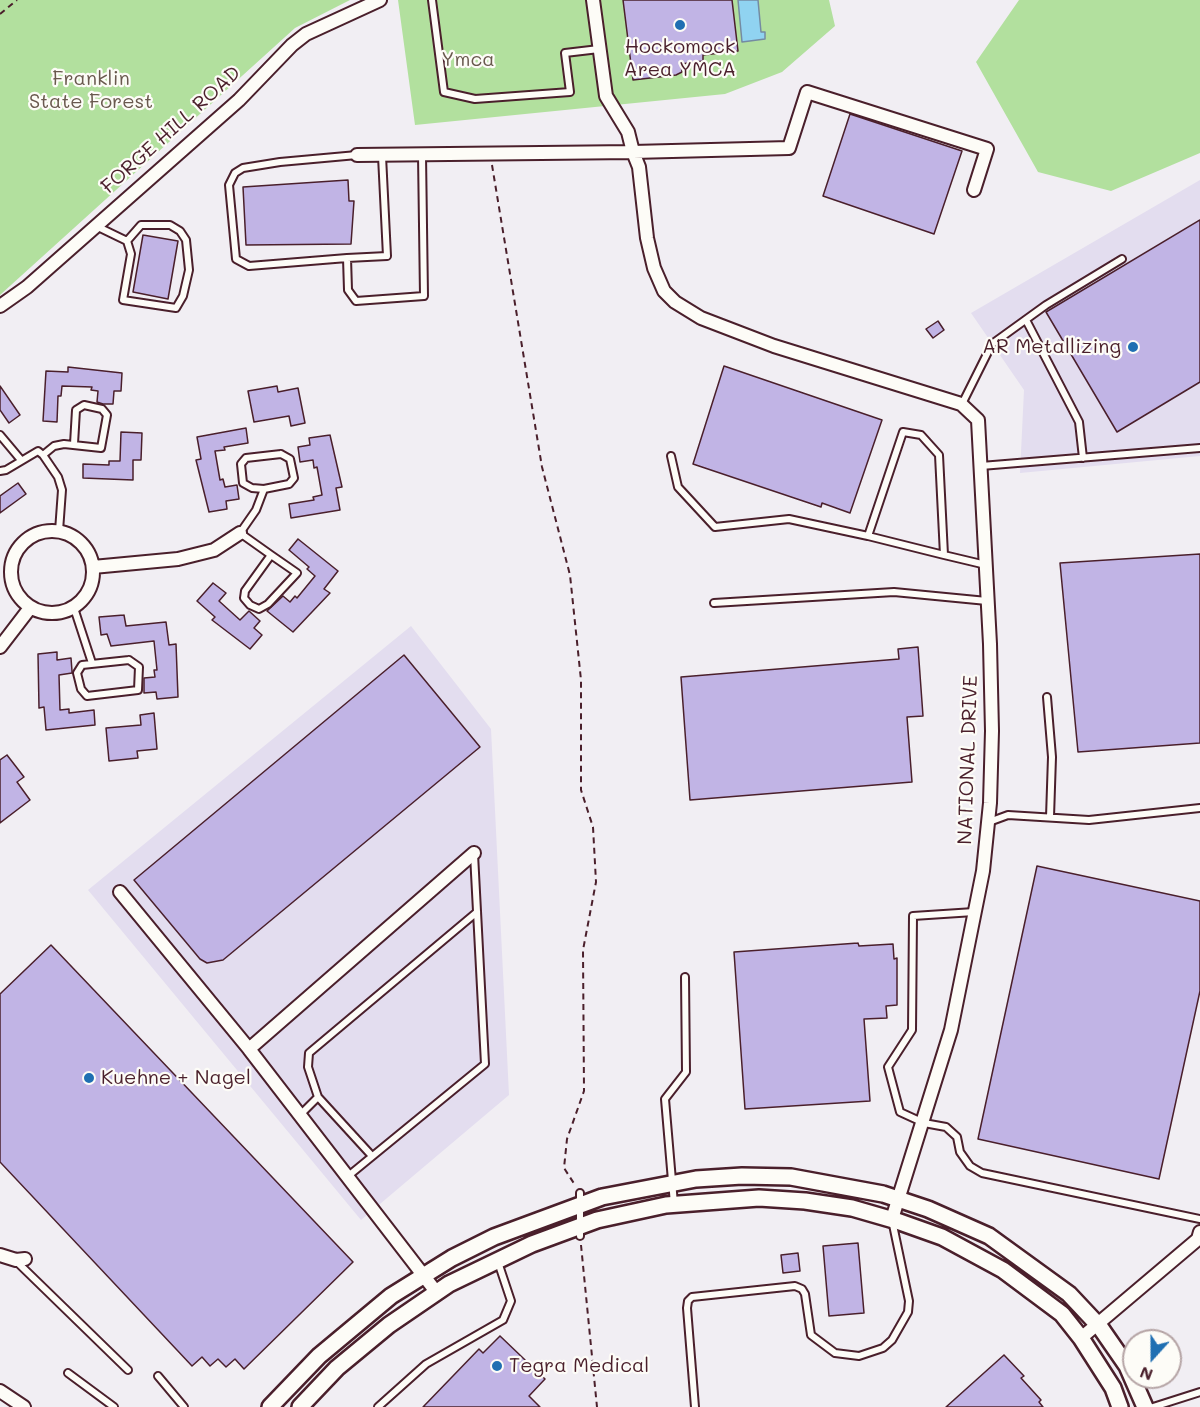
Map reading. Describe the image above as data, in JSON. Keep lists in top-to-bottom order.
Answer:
{
  "streets": {
    "street": ["FORGE HILL ROAD", "NATIONAL DRIVE"]
  },
  "parks": ["Ymca", "Franklin State Forest"],
  "places": [
    "Hockomock Area YMCA",
    "AR Metallizing",
    "Kuehne + Nagel",
    "Tegra Medical"
  ],
  "north": "bottom"
}
